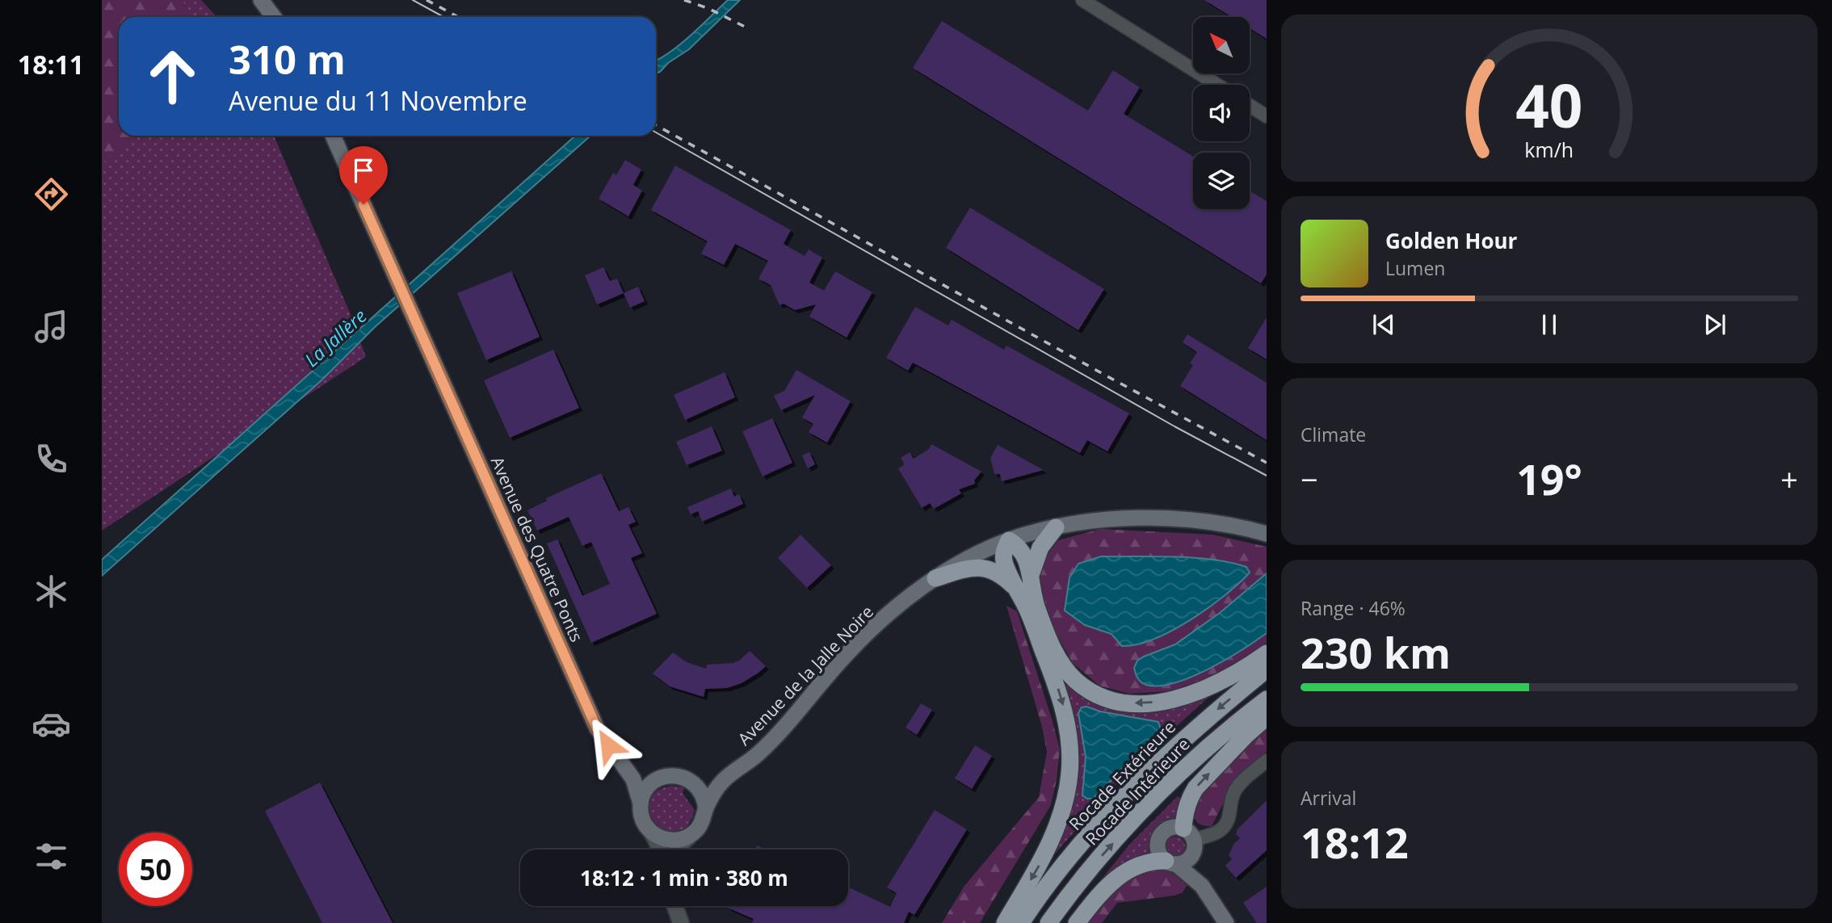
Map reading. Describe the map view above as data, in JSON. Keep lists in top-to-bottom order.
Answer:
{
  "streets": {
    "highway": ["Rocade Extérieure", "Rocade Intérieure"],
    "main road": ["Avenue des Quatre Ponts", "Avenue de la Jalle Noire"]
  },
  "crossings": [
    ["Avenue des Quatre Ponts", "Avenue de la Jalle Noire"]
  ],
  "water": ["La Jallère"],
  "north": "top left",
  "page": {
    "tabs": "18:11",
    "turn": ["310 m", "Avenue du 11 Novembre"],
    "song": ["Golden Hour", "Lumen"],
    "tile": [
      "Climate",
      ["Range · 46%", "230 km"],
      ["Arrival", "18:12"]
    ],
    "heat": ["−", "19°", "+"],
    "limit": "50",
    "trip": "18:12 · 1 min · 380 m",
    "gauge": ["40", "km/h"]
  }
}
